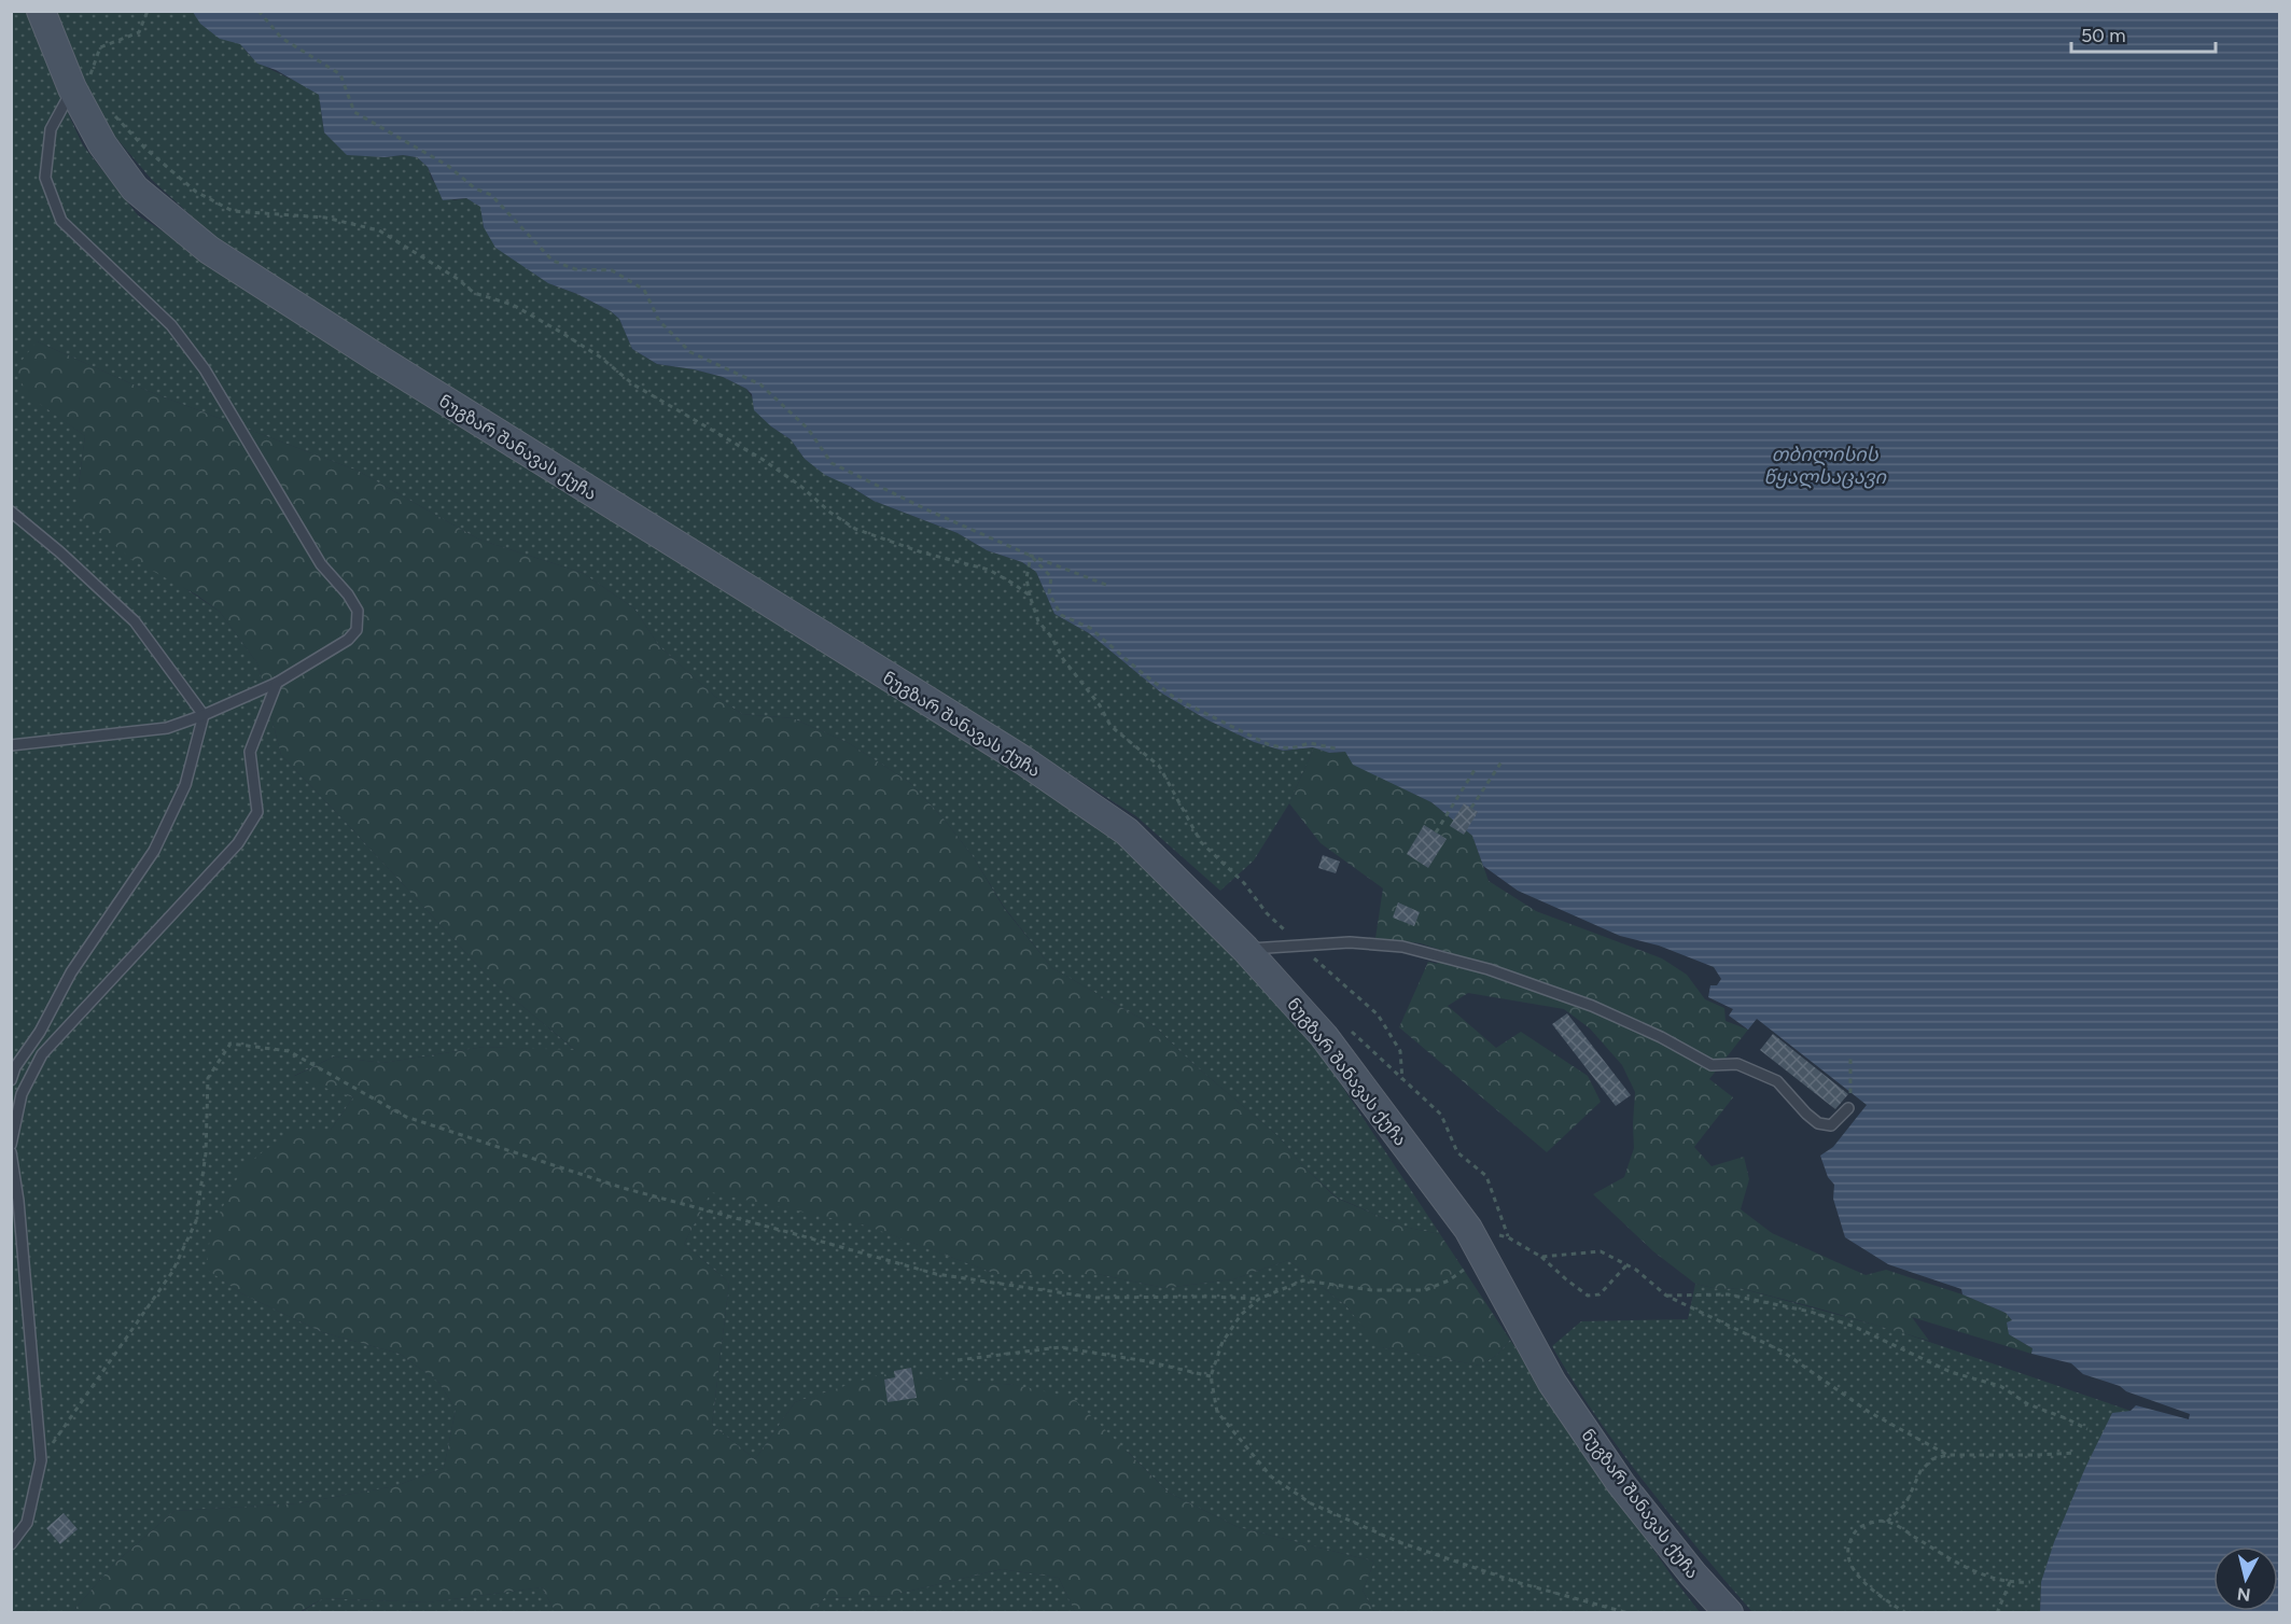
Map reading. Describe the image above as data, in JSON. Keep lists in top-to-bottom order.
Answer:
{
  "streets": {
    "main road": ["ნუგზარ შანავას ქუჩა"]
  },
  "water": ["თბილისის წყალსაცავი"],
  "scale_bar": "50 m",
  "north": "bottom"
}
